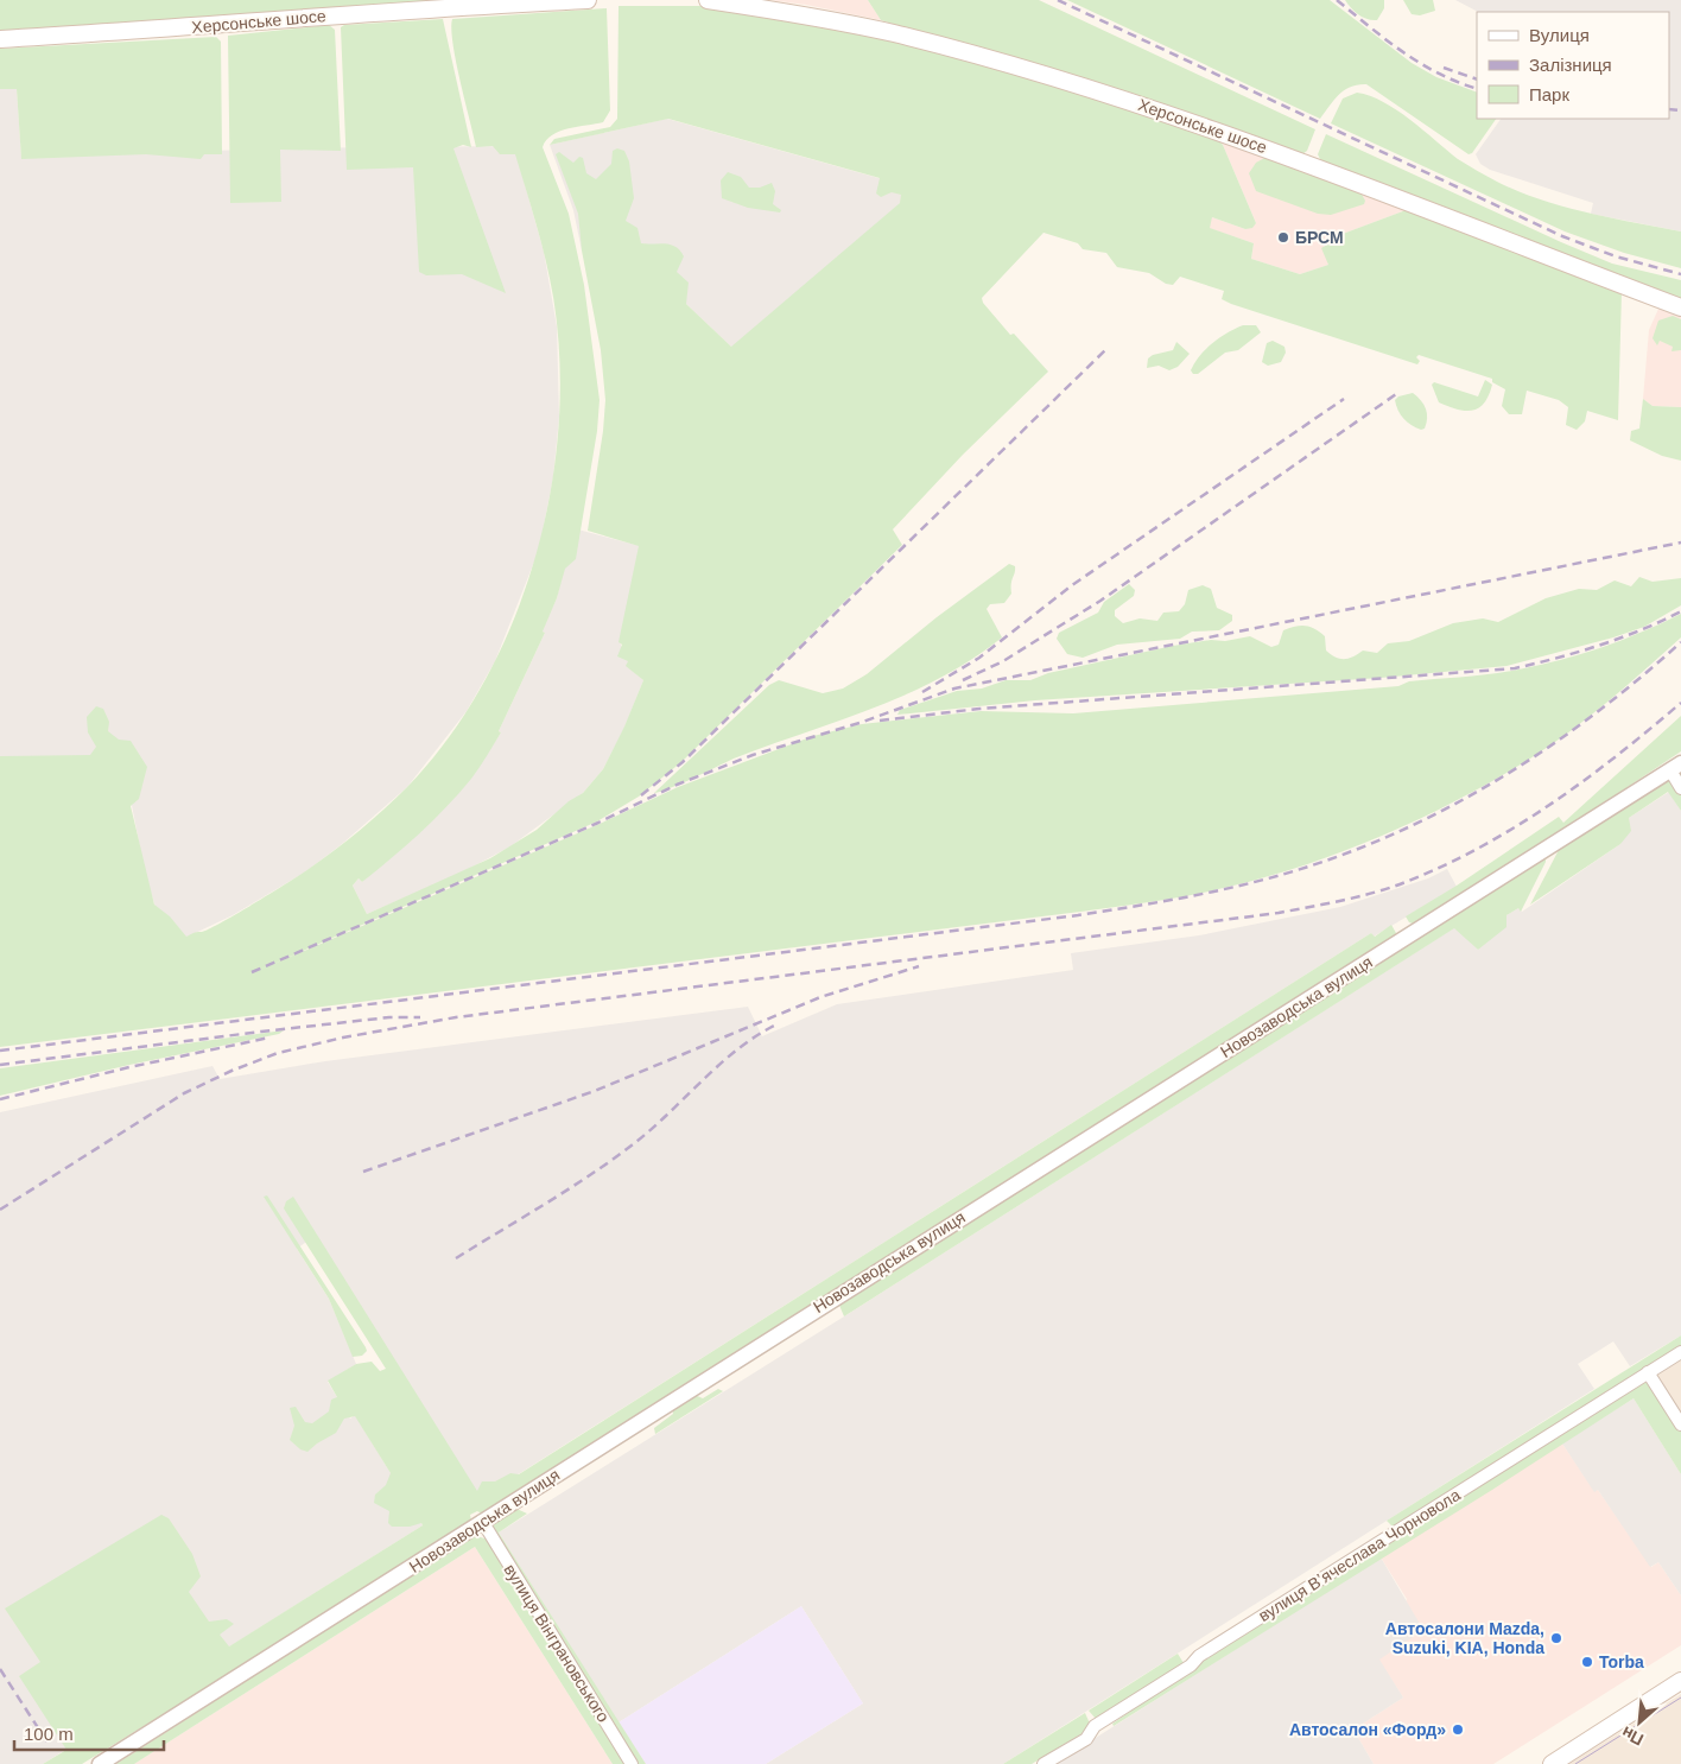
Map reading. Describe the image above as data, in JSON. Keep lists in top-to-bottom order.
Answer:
{
  "streets": {
    "main road": ["Херсонське шосе"],
    "street": ["Новозаводська вулиця", "вулиця Вʼячеслава Чорновола", "вулиця Вінграновського"]
  },
  "crossings": [
    ["Новозаводська вулиця", "вулиця Вінграновського"]
  ],
  "places": [
    "БРСМ",
    "Автосалони Mazda, Suzuki, KIA, Honda",
    "Torba",
    "Автосалон «Форд»"
  ],
  "legend": ["Вулиця", "Залізниця", "Парк"],
  "scale_bar": "100 m",
  "north": "bottom left"
}
